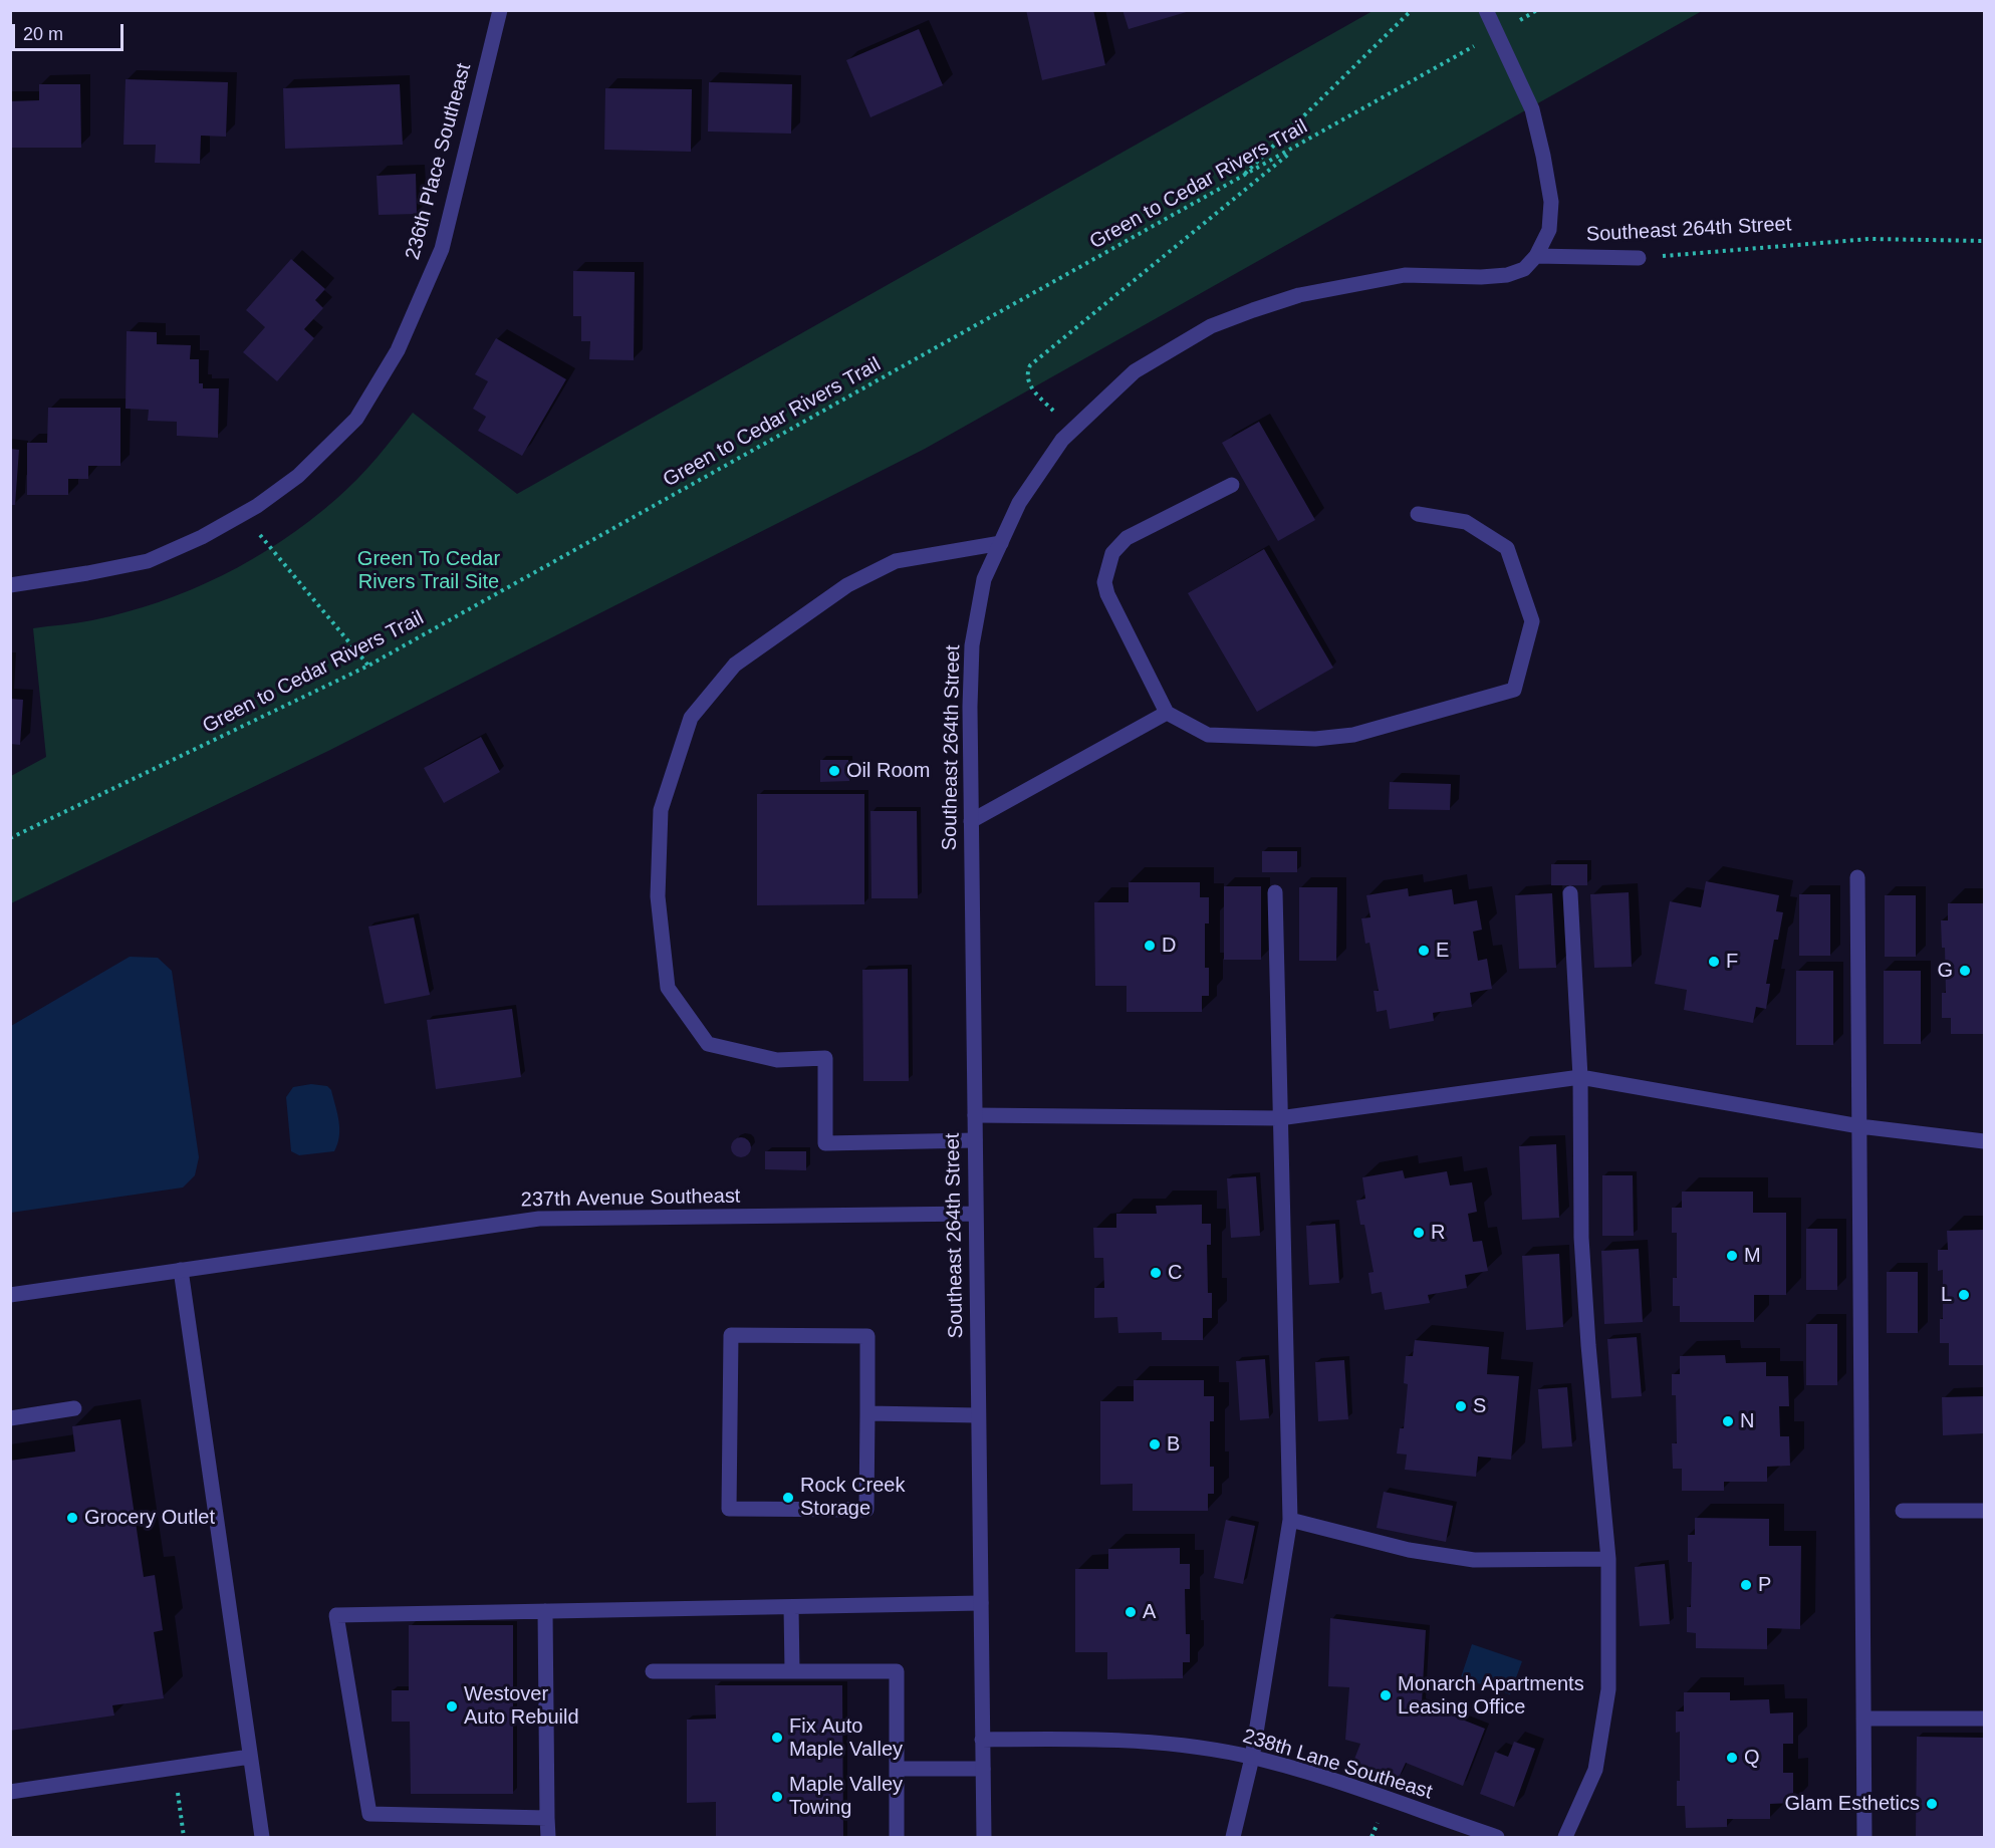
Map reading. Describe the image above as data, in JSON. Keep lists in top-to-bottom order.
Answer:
{
  "streets": {
    "street": [
      "236th Place Southeast",
      "Southeast 264th Street",
      "237th Avenue Southeast",
      "238th Lane Southeast"
    ],
    "path": ["Green to Cedar Rivers Trail"]
  },
  "crossings": [
    ["Southeast 264th Street", "237th Avenue Southeast"],
    ["Southeast 264th Street", "238th Lane Southeast"]
  ],
  "parks": ["Green To Cedar Rivers Trail Site"],
  "places": [
    "Oil Room",
    "D",
    "E",
    "F",
    "G",
    "R",
    "M",
    "C",
    "L",
    "S",
    "N",
    "B",
    "Rock Creek Storage",
    "Grocery Outlet",
    "P",
    "A",
    "Monarch Apartments Leasing Office",
    "Westover Auto Rebuild",
    "Fix Auto Maple Valley",
    "Q",
    "Maple Valley Towing",
    "Glam Esthetics"
  ],
  "scale_bar": "20 m"
}
